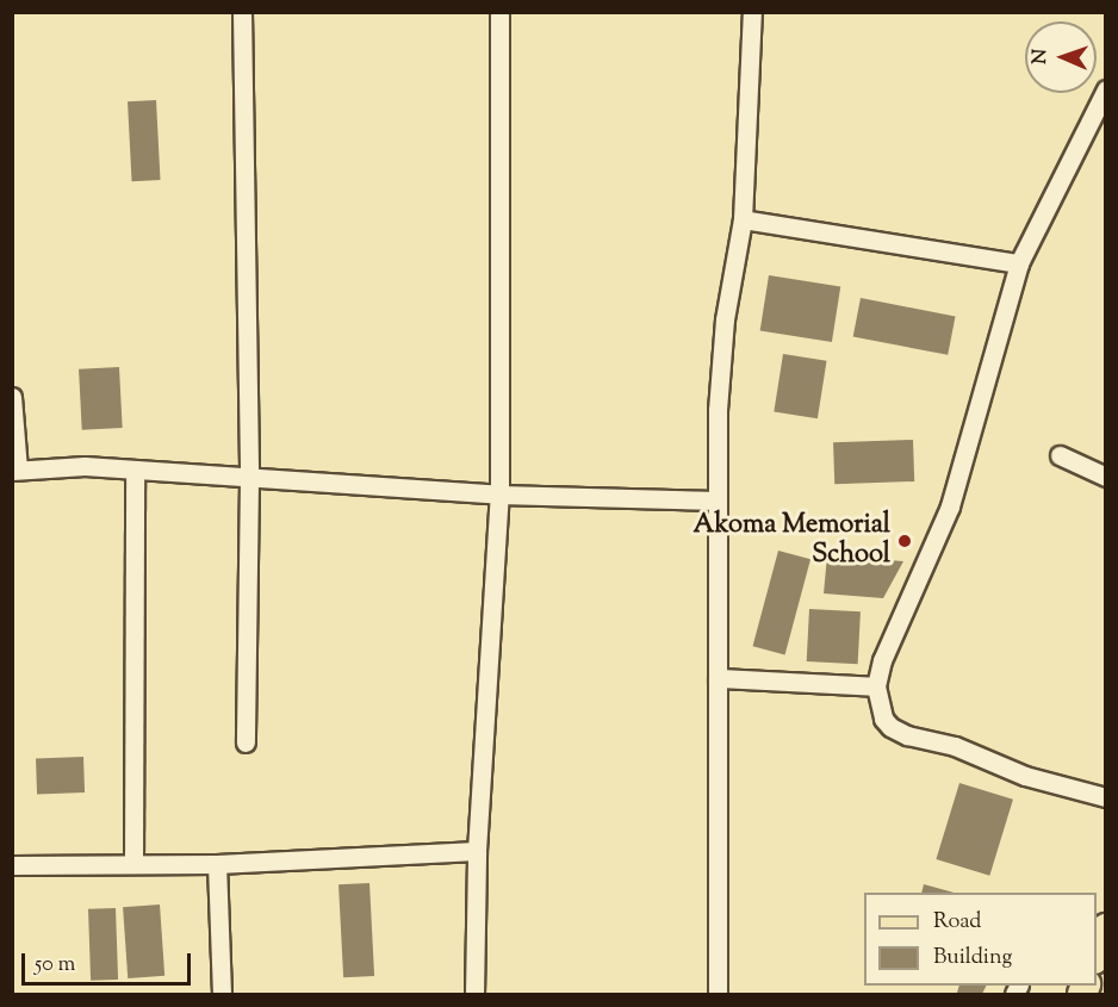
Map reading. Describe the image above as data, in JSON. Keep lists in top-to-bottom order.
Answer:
{
  "places": ["Akoma Memorial School"],
  "legend": ["Road", "Building"],
  "scale_bar": "50 m",
  "north": "left"
}
